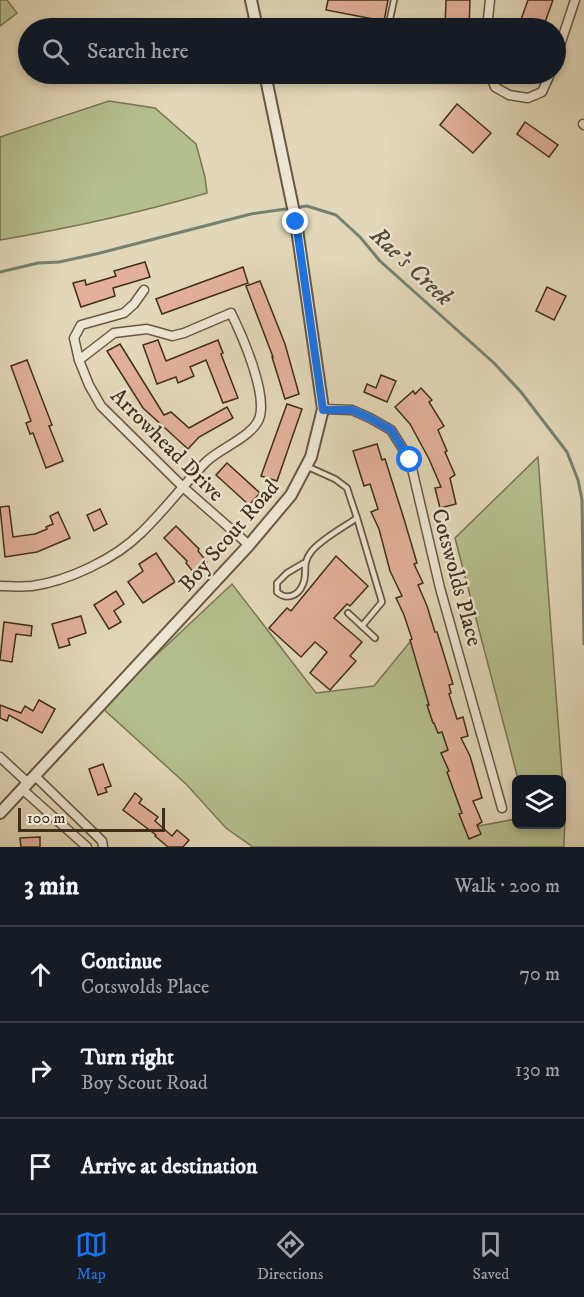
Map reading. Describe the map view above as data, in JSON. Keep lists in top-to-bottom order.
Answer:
{
  "streets": {
    "street": ["Arrowhead Drive", "Boy Scout Road", "Cotswolds Place"]
  },
  "crossings": [
    ["Arrowhead Drive", "Boy Scout Road"],
    ["Boy Scout Road", "Cotswolds Place"]
  ],
  "water": ["Rae's Creek"],
  "scale_bar": "100 m",
  "page": {
    "search": "Search here",
    "scale": "100 m",
    "heading": ["3 min", "Walk · 200 m"],
    "list": [
      ["Continue", "Cotswolds Place", "70 m"],
      ["Turn right", "Boy Scout Road", "130 m"],
      "Arrive at destination"
    ],
    "nav": ["Map", "Directions", "Saved"]
  }
}
